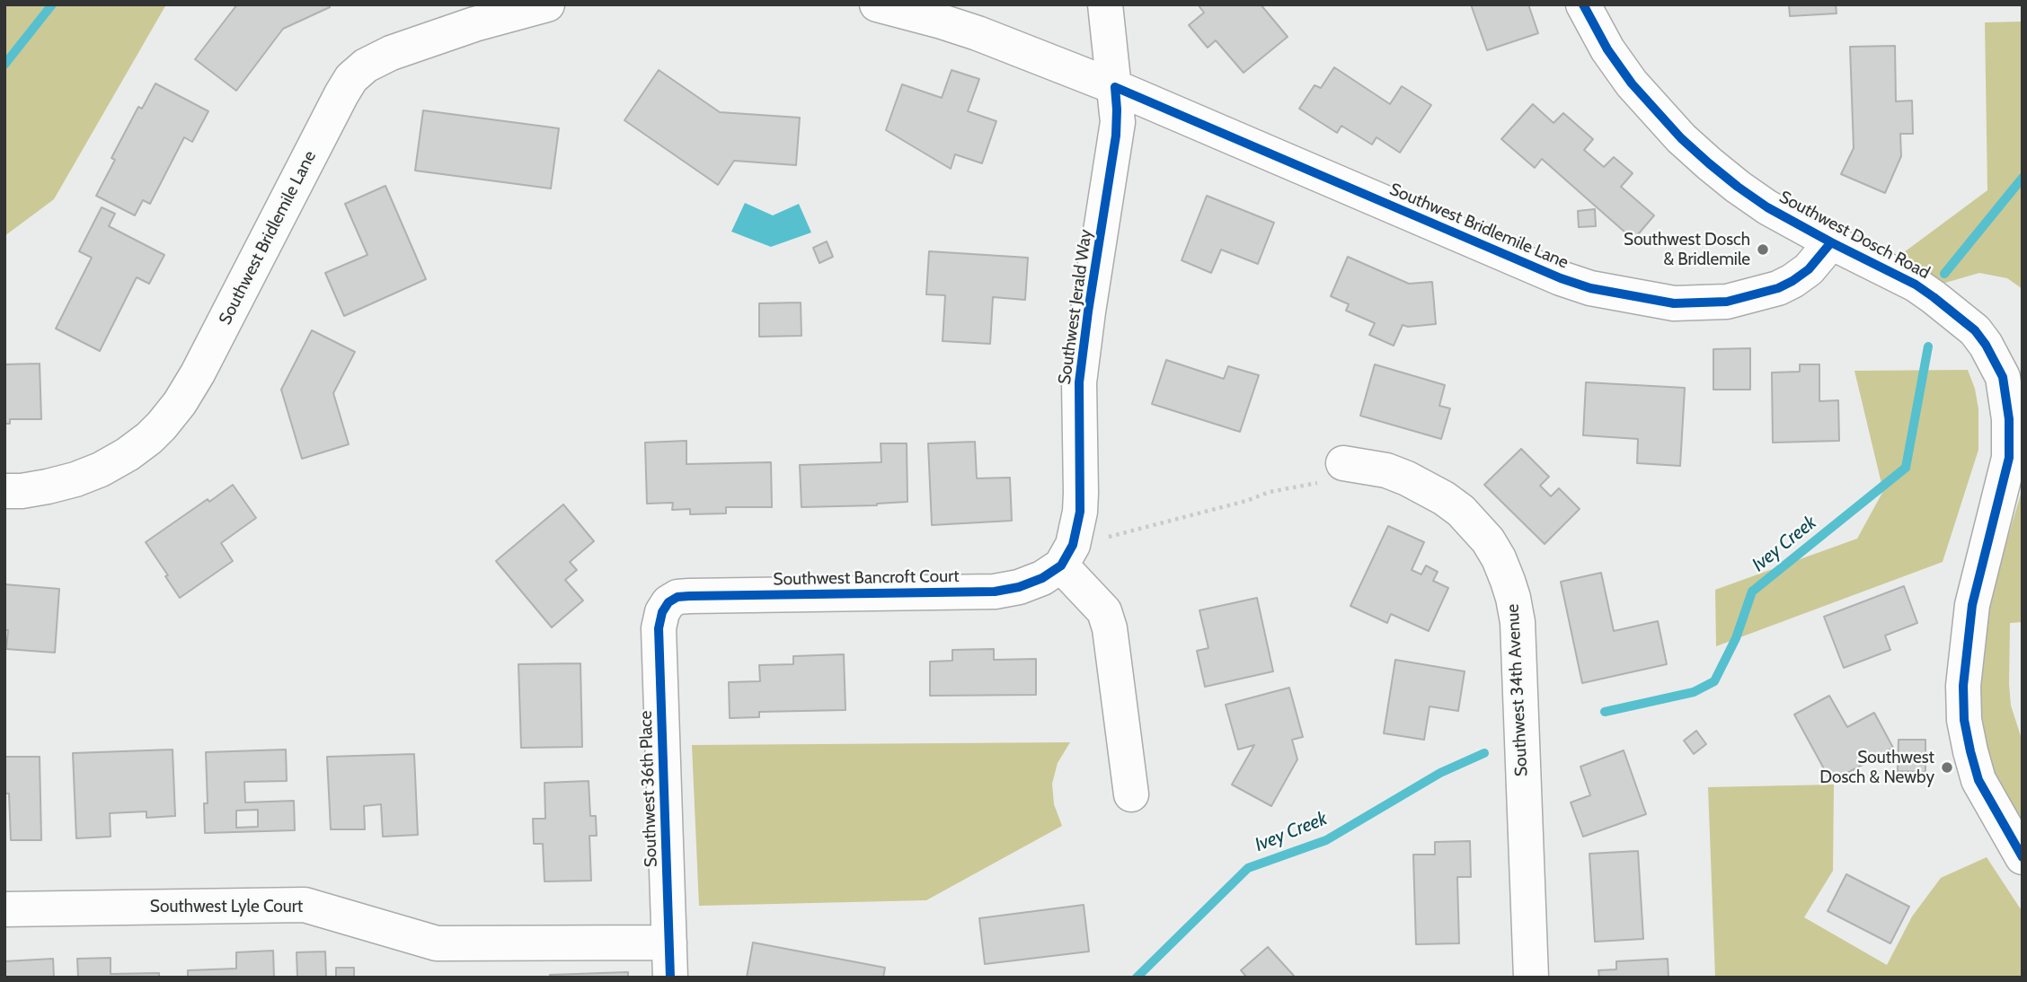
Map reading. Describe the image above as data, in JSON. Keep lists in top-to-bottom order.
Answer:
{
  "streets": {
    "street": [
      "Southwest Bridlemile Lane",
      "Southwest Dosch Road",
      "Southwest Jerald Way",
      "Southwest Bancroft Court",
      "Southwest 34th Avenue",
      "Southwest 36th Place",
      "Southwest Lyle Court"
    ]
  },
  "crossings": [
    ["Southwest Bridlemile Lane", "Southwest Dosch Road"],
    ["Southwest Bridlemile Lane", "Southwest Jerald Way"],
    ["Southwest Jerald Way", "Southwest Bancroft Court"],
    ["Southwest Bancroft Court", "Southwest 36th Place"],
    ["Southwest 36th Place", "Southwest Lyle Court"]
  ],
  "water": ["Ivey Creek"],
  "places": ["Southwest Dosch & Bridlemile", "Southwest Dosch & Newby"]
}
